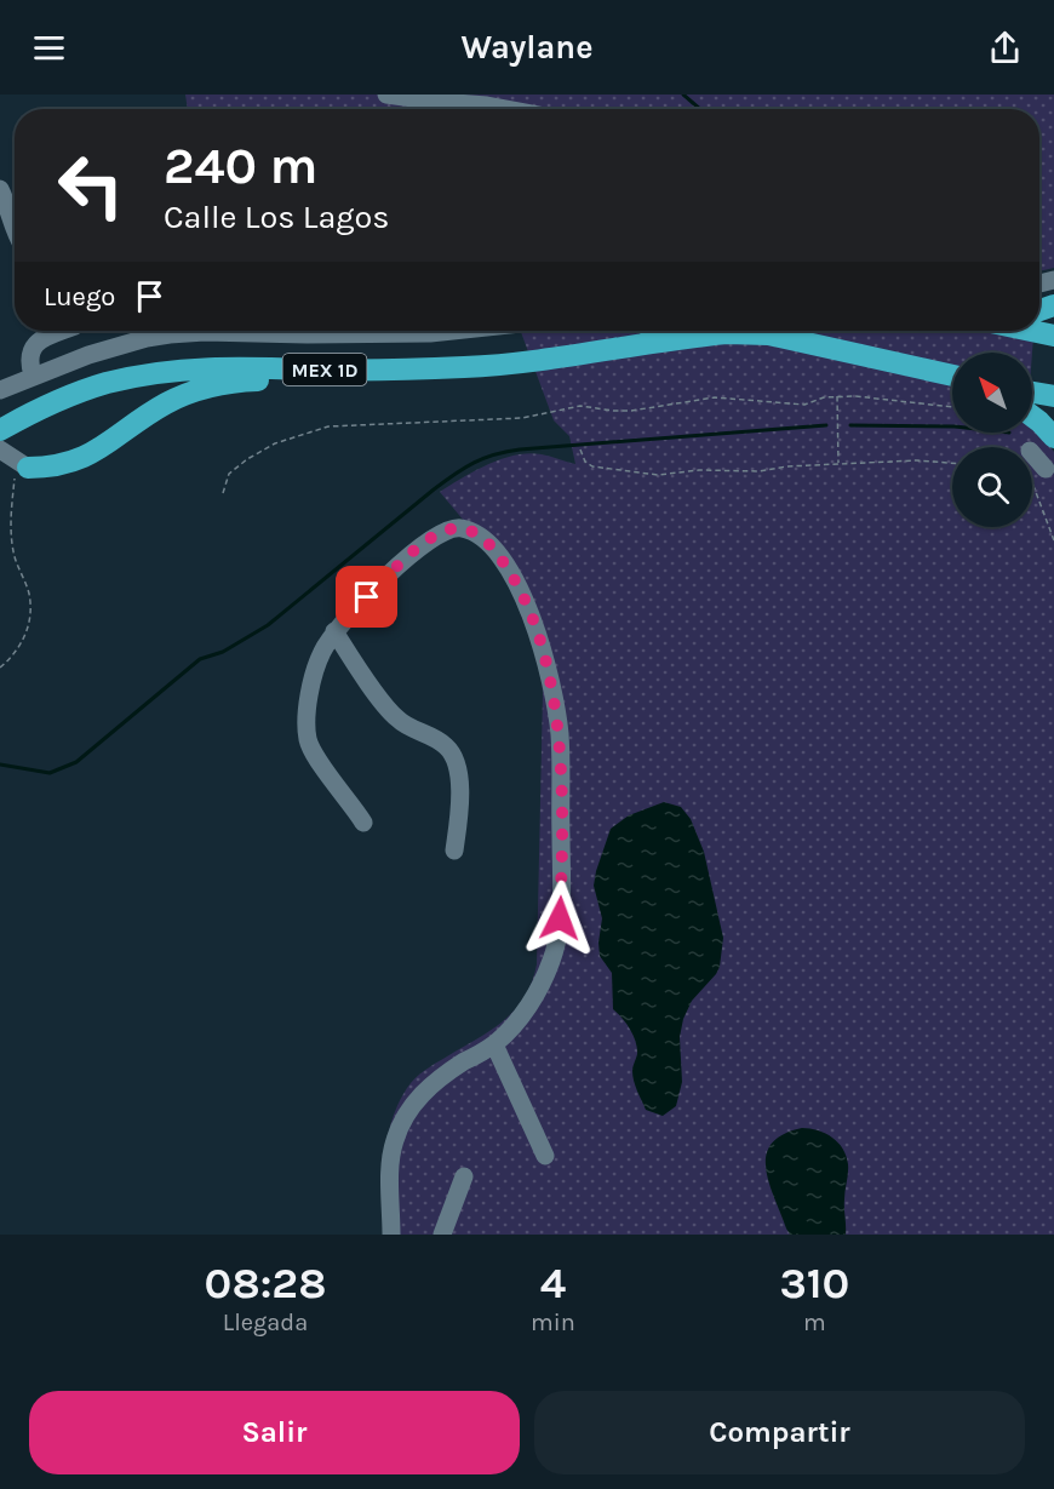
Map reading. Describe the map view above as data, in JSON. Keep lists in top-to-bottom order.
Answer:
{
  "streets": {
    "highway": ["MEX 1D"]
  },
  "north": "top left",
  "page": {
    "header": "Waylane",
    "turn": ["240 m", "Calle Los Lagos"],
    "then": "Luego",
    "eta": [
      "08:28",
      "Llegada",
      "4",
      "min",
      "310",
      "m"
    ],
    "buttons": ["Salir", "Compartir"]
  }
}
